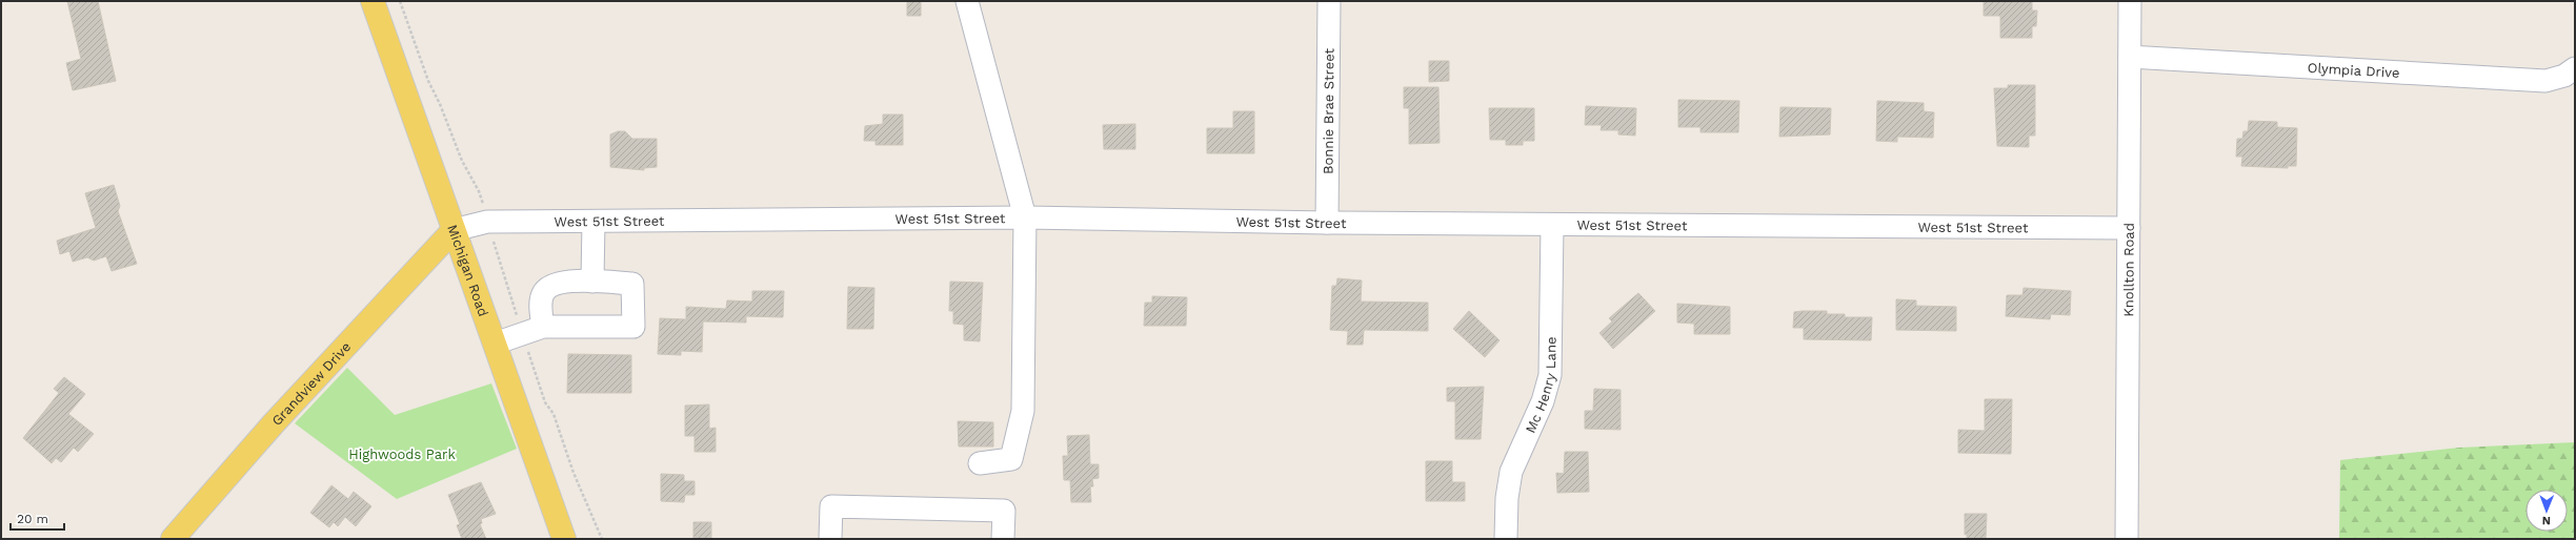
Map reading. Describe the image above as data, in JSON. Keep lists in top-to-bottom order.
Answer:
{
  "streets": {
    "main road": ["Michigan Road", "Grandview Drive"],
    "street": [
      "Olympia Drive",
      "Bonnie Brae Street",
      "West 51st Street",
      "Knollton Road",
      "Mc Henry Lane"
    ]
  },
  "crossings": [
    ["Olympia Drive", "Knollton Road"],
    ["Bonnie Brae Street", "West 51st Street"],
    ["West 51st Street", "Michigan Road"],
    ["West 51st Street", "Knollton Road"],
    ["West 51st Street", "Grandview Drive"],
    ["West 51st Street", "Mc Henry Lane"],
    ["Michigan Road", "Grandview Drive"]
  ],
  "parks": ["Highwoods Park"],
  "scale_bar": "20 m",
  "north": "bottom"
}
